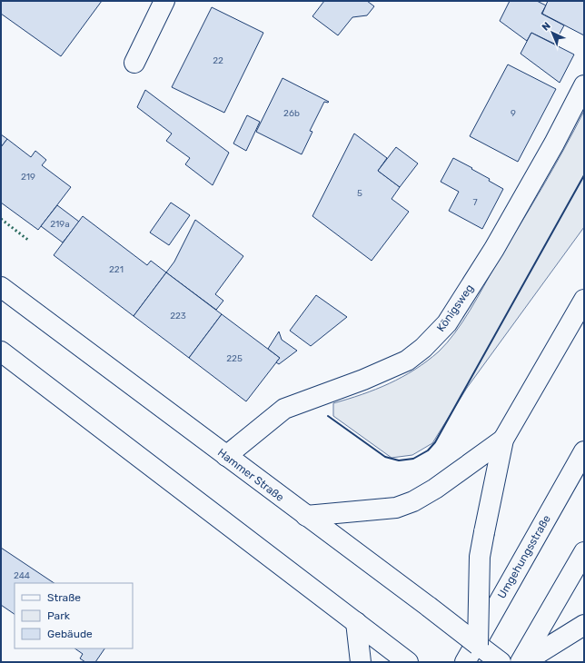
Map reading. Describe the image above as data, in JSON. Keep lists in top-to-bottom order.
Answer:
{
  "streets": {
    "main road": ["Königsweg", "Hammer Straße", "Umgehungsstraße"]
  },
  "crossings": [
    ["Königsweg", "Hammer Straße"]
  ],
  "house_numbers": [
    "22",
    "26b",
    "9",
    "219",
    "5",
    "7",
    "219a",
    "221",
    "223",
    "225",
    "244"
  ],
  "legend": ["Straße", "Park", "Gebäude"],
  "north": "top left"
}
